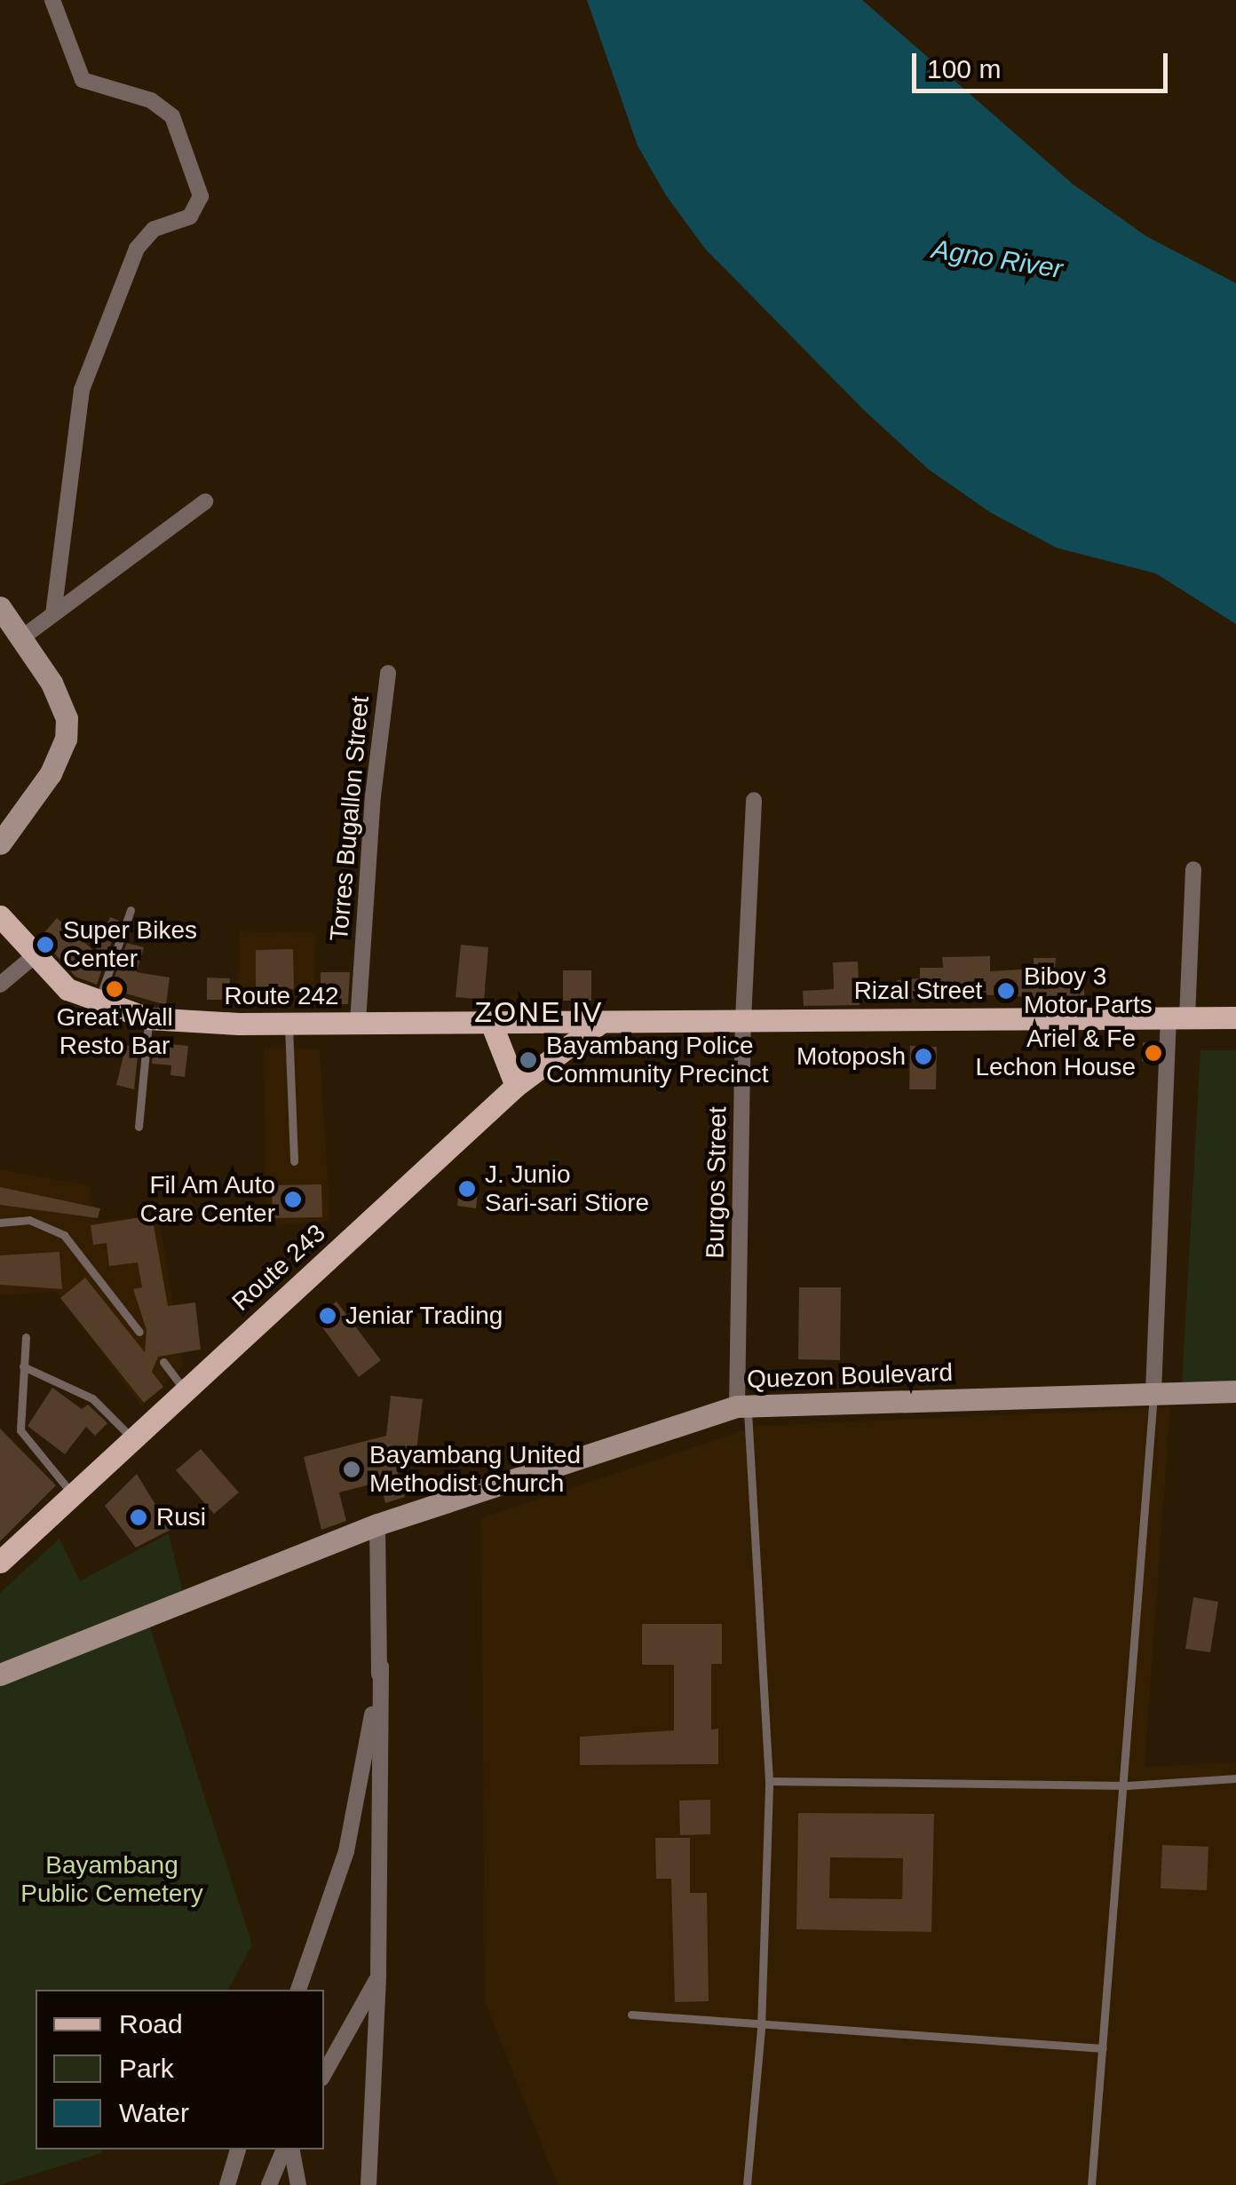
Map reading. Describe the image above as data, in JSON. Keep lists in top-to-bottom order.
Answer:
{
  "streets": {
    "main road": ["Rizal Street", "Route 242", "Route 243"],
    "street": ["Torres Bugallon Street", "Burgos Street", "Quezon Boulevard"]
  },
  "crossings": [
    ["Torres Bugallon Street", "Route 242"],
    ["Rizal Street", "Route 242"],
    ["Rizal Street", "Burgos Street"],
    ["Rizal Street", "Route 243"],
    ["Route 242", "Route 243"],
    ["Burgos Street", "Quezon Boulevard"]
  ],
  "districts": ["ZONE IV"],
  "water": ["Agno River"],
  "parks": ["Bayambang Public Cemetery"],
  "places": [
    "Super Bikes Center",
    "Great Wall Resto Bar",
    "Biboy 3 Motor Parts",
    "Ariel & Fe Lechon House",
    "Motoposh",
    "Bayambang Police Community Precinct",
    "J. Junio Sari-sari Stiore",
    "Fil Am Auto Care Center",
    "Jeniar Trading",
    "Bayambang United Methodist Church",
    "Rusi"
  ],
  "legend": ["Road", "Park", "Water"],
  "scale_bar": "100 m"
}
